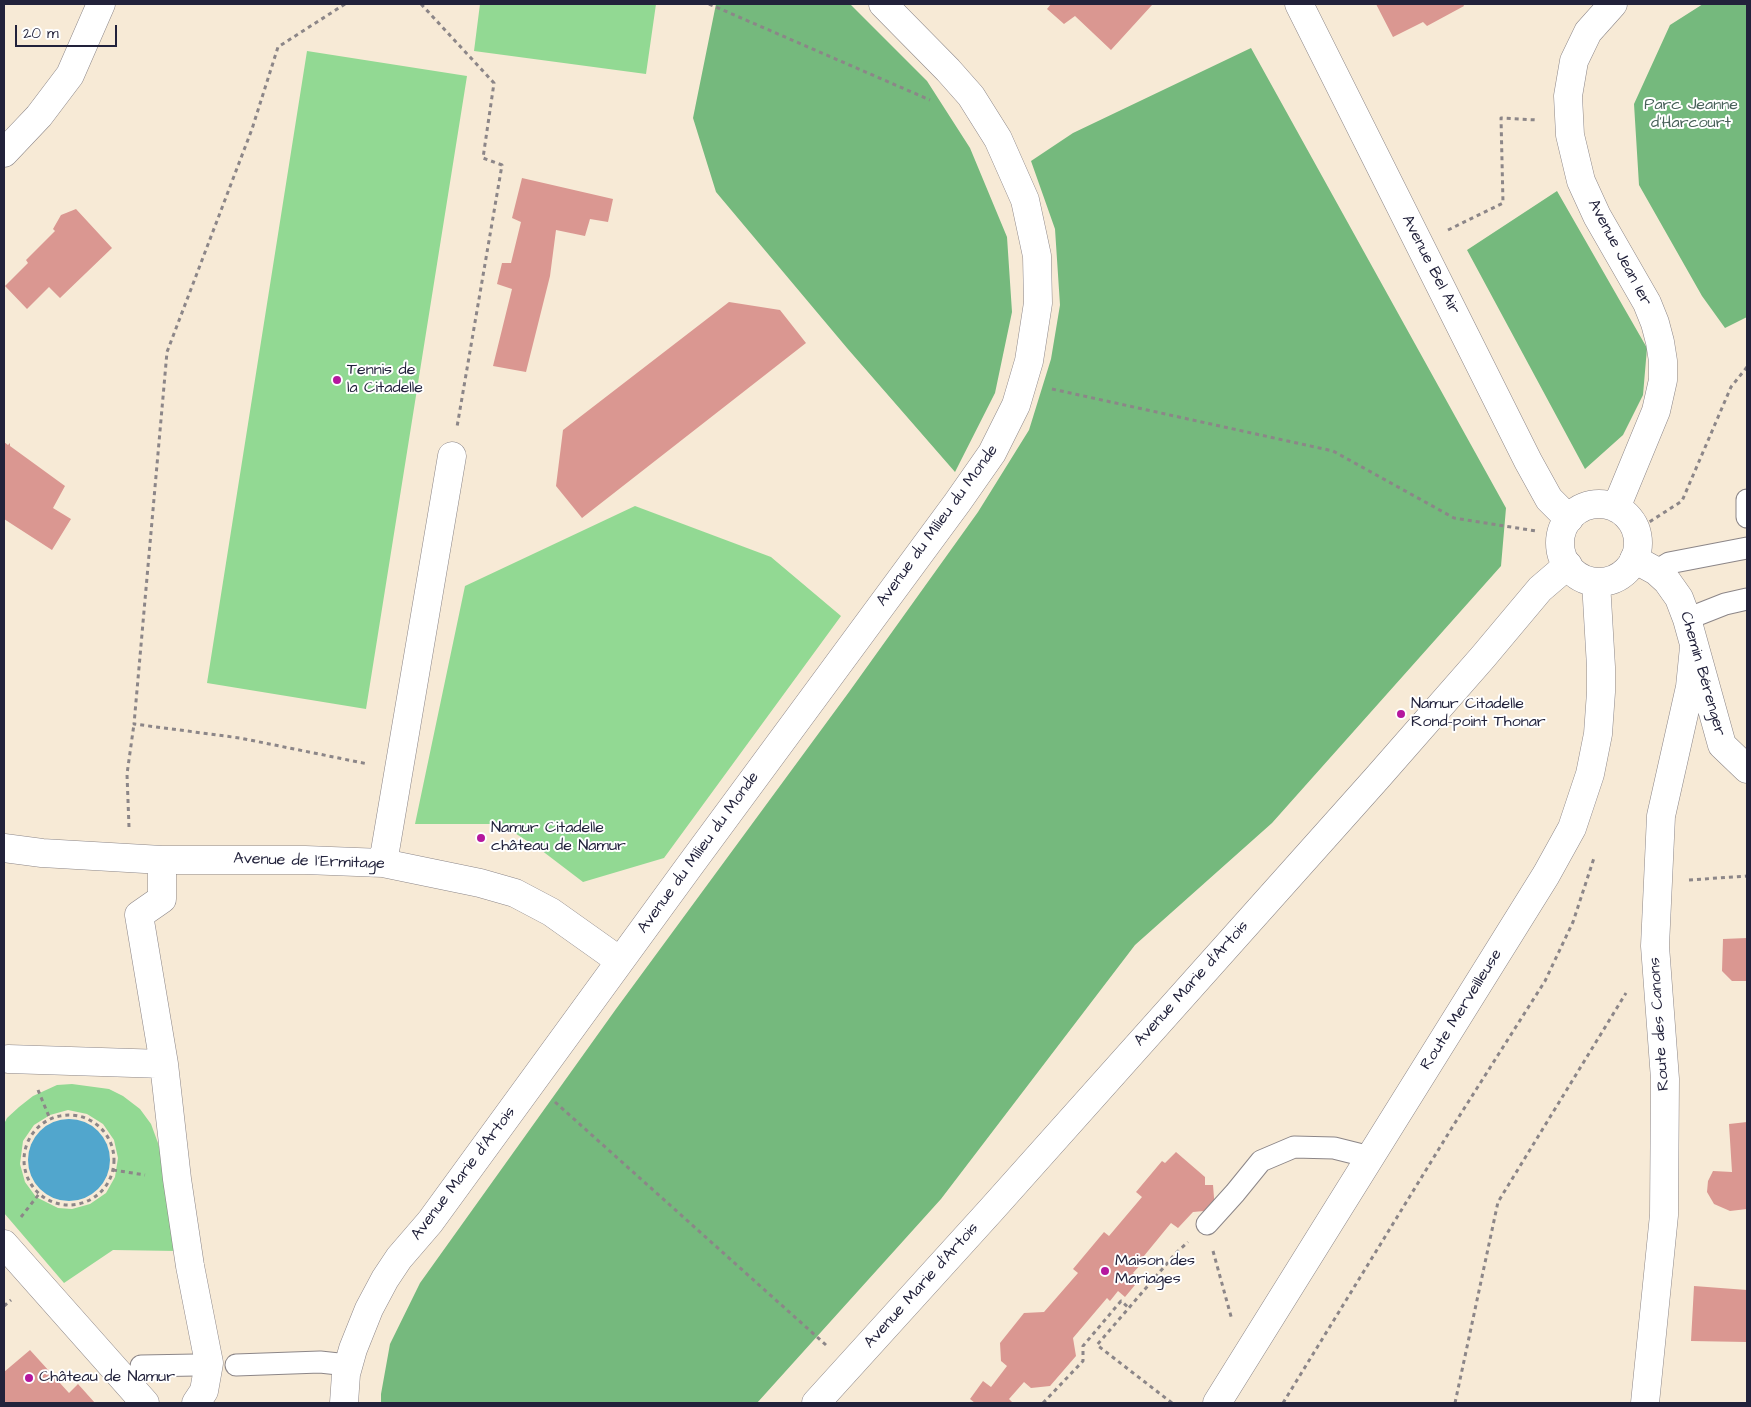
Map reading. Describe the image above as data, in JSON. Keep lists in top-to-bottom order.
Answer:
{
  "streets": {
    "street": [
      "Avenue Jean Ier",
      "Avenue Bel Air",
      "Avenue du Milieu du Monde",
      "Chemin Bérenger",
      "Avenue de l'Ermitage",
      "Avenue Marie d'Artois",
      "Route Merveilleuse",
      "Route des Canons"
    ]
  },
  "crossings": [
    ["Avenue Jean Ier", "Avenue Bel Air"],
    ["Avenue Jean Ier", "Chemin Bérenger"],
    ["Avenue Jean Ier", "Avenue Marie d'Artois"],
    ["Avenue Jean Ier", "Route Merveilleuse"],
    ["Avenue Bel Air", "Chemin Bérenger"],
    ["Avenue Bel Air", "Avenue Marie d'Artois"],
    ["Avenue Bel Air", "Route Merveilleuse"],
    ["Avenue du Milieu du Monde", "Avenue de l'Ermitage"],
    ["Avenue du Milieu du Monde", "Avenue Marie d'Artois"],
    ["Chemin Bérenger", "Avenue Marie d'Artois"],
    ["Chemin Bérenger", "Route Merveilleuse"],
    ["Chemin Bérenger", "Route des Canons"],
    ["Avenue de l'Ermitage", "Avenue Marie d'Artois"],
    ["Avenue Marie d'Artois", "Route Merveilleuse"]
  ],
  "parks": ["Parc Jeanne d'Harcourt"],
  "places": [
    "Tennis de la Citadelle",
    "Namur Citadelle Rond-point Thonar",
    "Namur Citadelle château de Namur",
    "Maison des Mariages",
    "Château de Namur"
  ],
  "scale_bar": "20 m"
}
